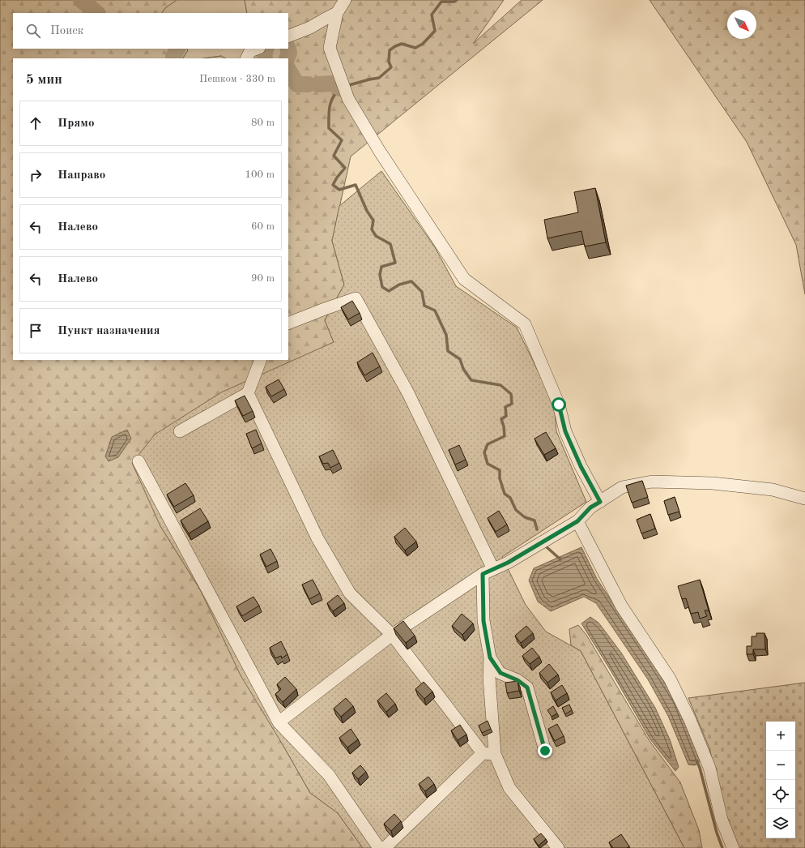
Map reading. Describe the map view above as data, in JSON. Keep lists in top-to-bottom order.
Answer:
{
  "north": "bottom right",
  "page": {
    "search": "Поиск",
    "heading": ["5 мин", "Пешком · 330 m"],
    "list": [
      ["Прямо", "80 m"],
      ["Направо", "100 m"],
      ["Налево", "60 m"],
      ["Налево", "90 m"],
      "Пункт назначения"
    ],
    "map_buttons": ["+", "−"]
  }
}
